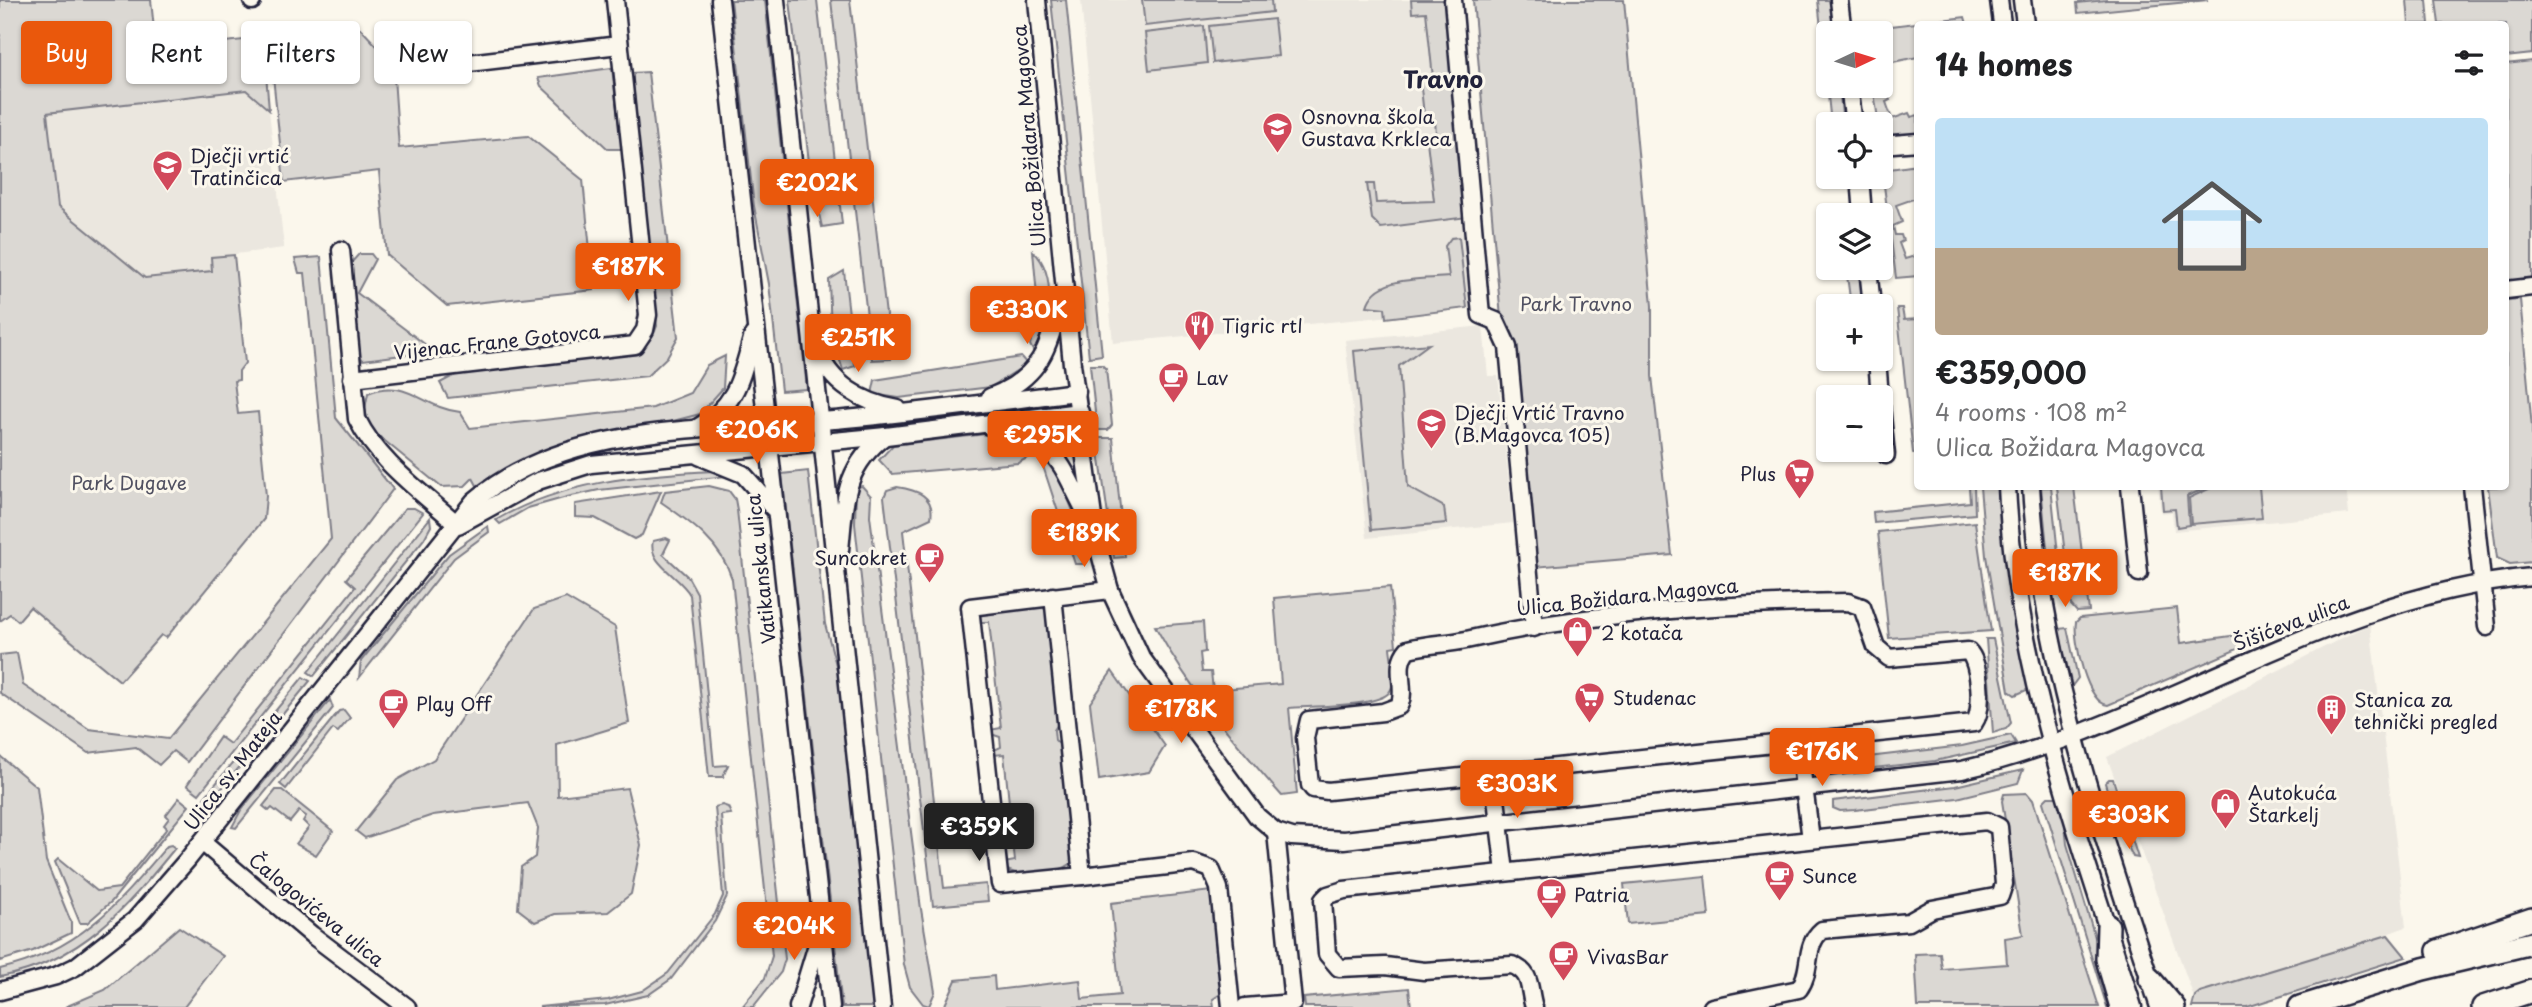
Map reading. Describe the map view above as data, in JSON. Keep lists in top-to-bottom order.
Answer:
{
  "streets": {
    "street": [
      "Ulica Božidara Magovca",
      "Vijenac Frane Gotovca",
      "Vatikanska ulica",
      "Šišićeva ulica",
      "Ulica sv. Mateja",
      "Čalogovićeva ulica"
    ]
  },
  "crossings": [
    ["Vatikanska ulica", "Ulica sv. Mateja"],
    ["Ulica sv. Mateja", "Čalogovićeva ulica"]
  ],
  "districts": ["Travno"],
  "parks": ["Park Travno", "Park Dugave"],
  "places": {
    "school or university": ["Osnovna škola Gustava Krkleca", "Dječji vrtić Tratinčica", "Dječji Vrtić Travno (B.Magovca 105)"],
    "restaurant": ["Tigric rtl"],
    "cafe": [
      "Lav",
      "Suncokret",
      "Play Off",
      "Sunce",
      "Patria",
      "VivasBar"
    ],
    "supermarket": ["Plus", "Studenac"],
    "shop": ["2 kotača", "Autokuća Štarkelj"],
    "building": ["Stanica za tehnički pregled"]
  },
  "north": "right",
  "page": {
    "map_buttons": ["+", "−"],
    "chip": [
      "Buy",
      "Rent",
      "Filters",
      "New"
    ],
    "heading": "14 homes",
    "list": [
      {
        "name": "€359,000",
        "note": "4 rooms · 108 m² · Ulica Božidara Magovca"
      }
    ],
    "price": [
      "€202K",
      "€187K",
      "€330K",
      "€251K",
      "€206K",
      "€295K",
      "€189K",
      "€187K",
      "€178K",
      "€176K",
      "€303K",
      "€303K",
      "€359K",
      "€204K"
    ]
  }
}
